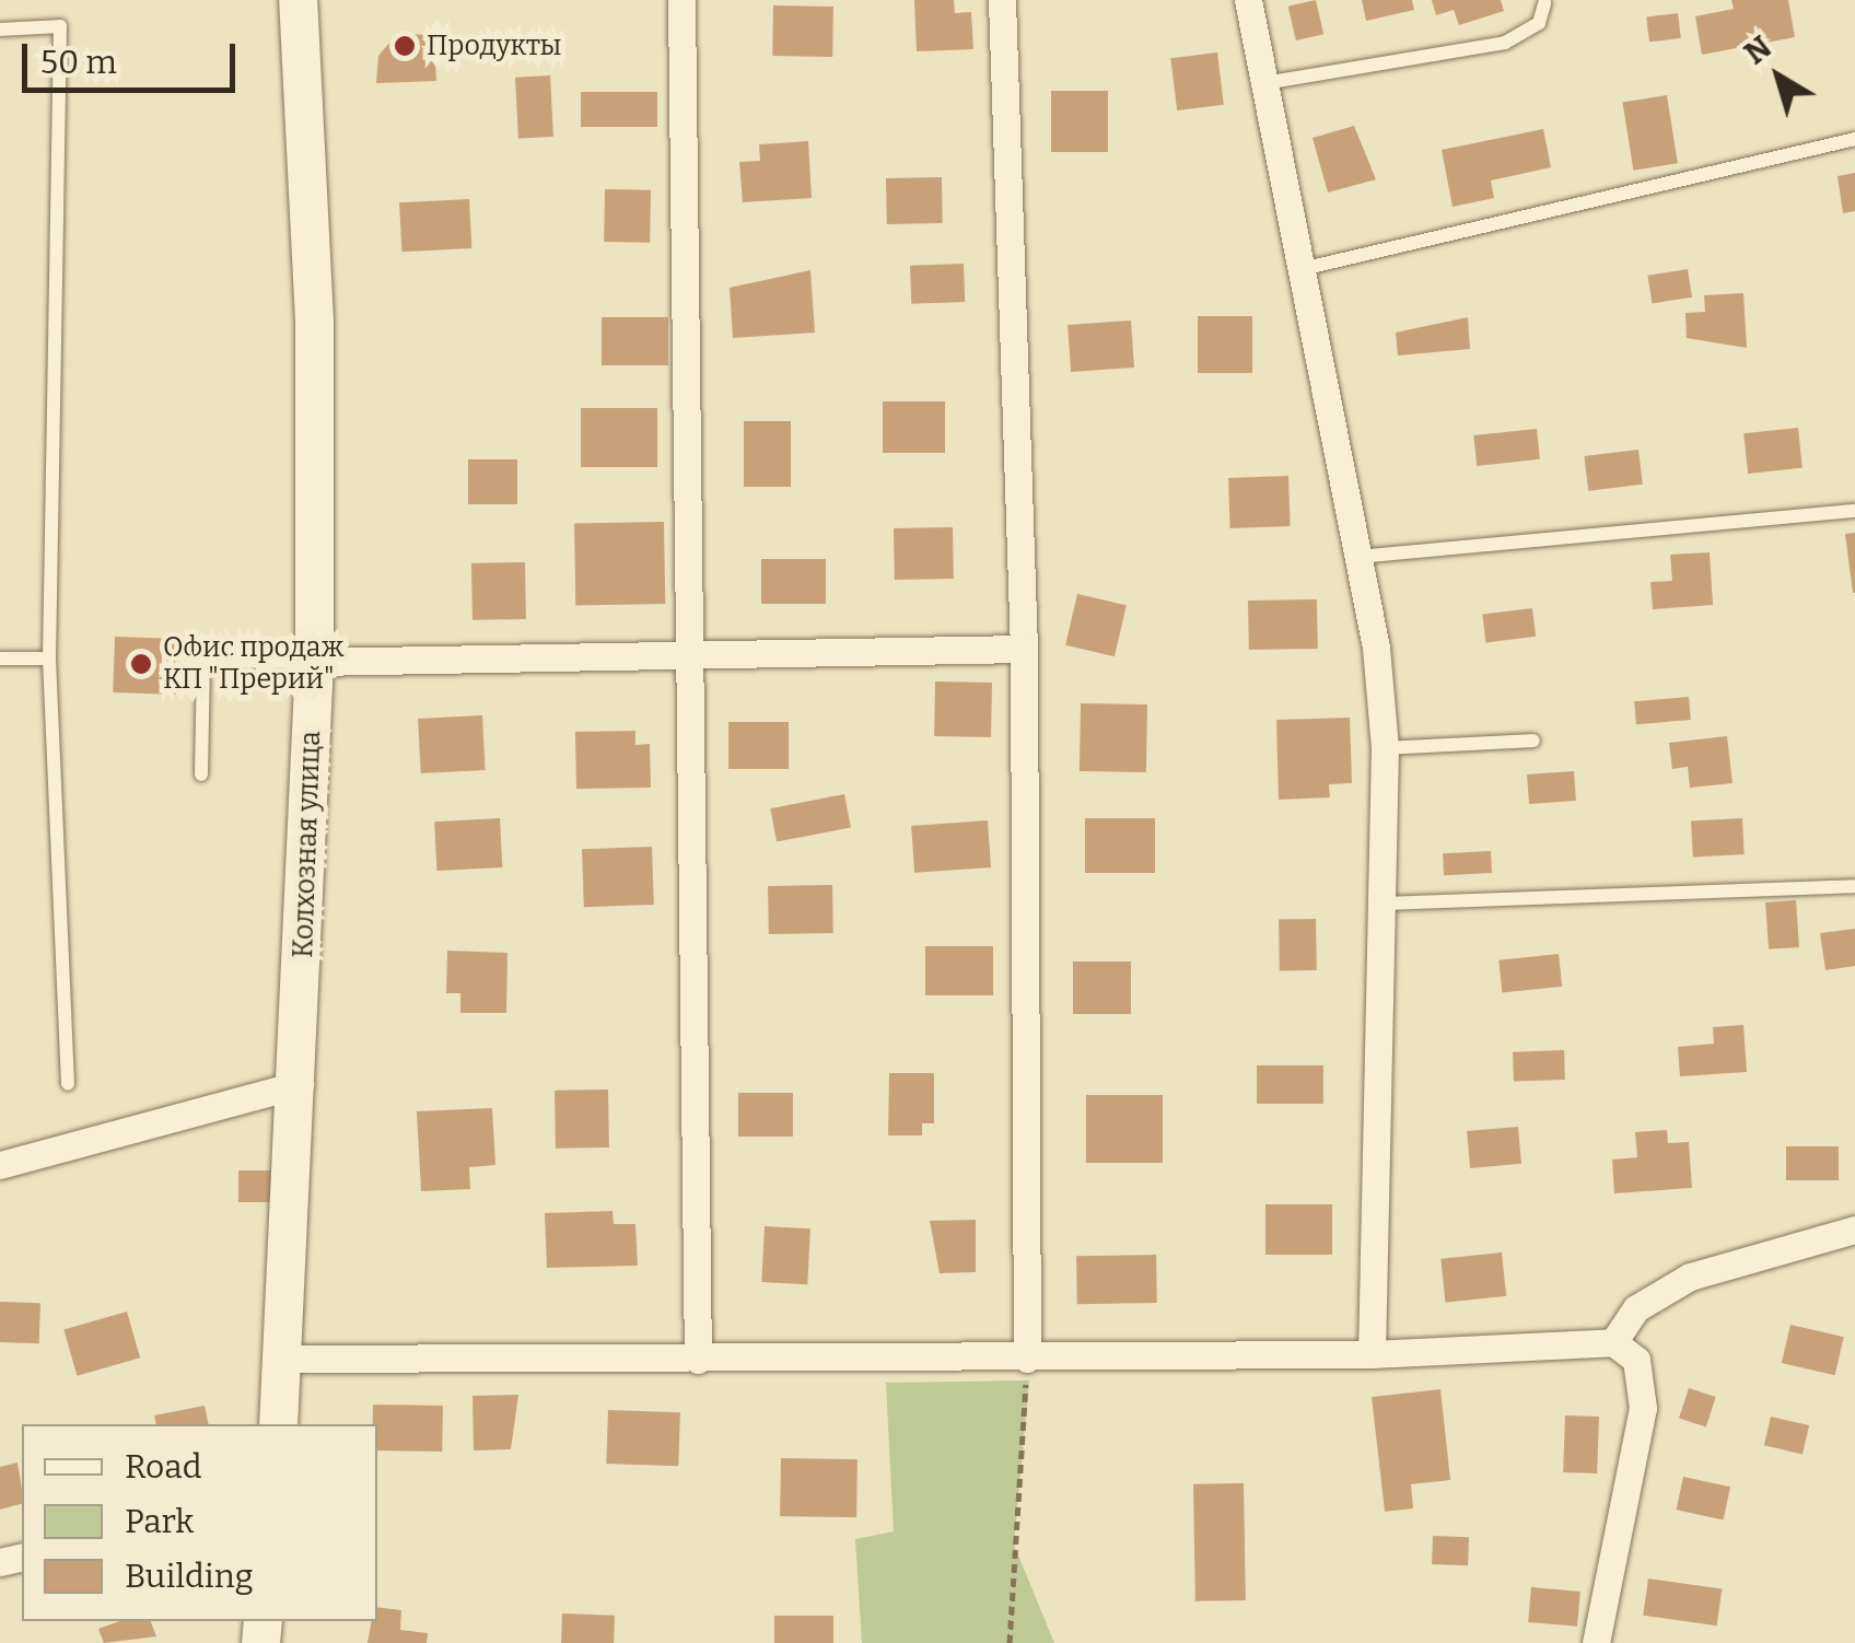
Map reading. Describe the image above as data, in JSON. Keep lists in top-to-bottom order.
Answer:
{
  "streets": {
    "main road": ["Колхозная улица"]
  },
  "places": ["Продукты", "Офис продаж КП \"Прерий\""],
  "legend": ["Road", "Park", "Building"],
  "scale_bar": "50 m",
  "north": "top left"
}
